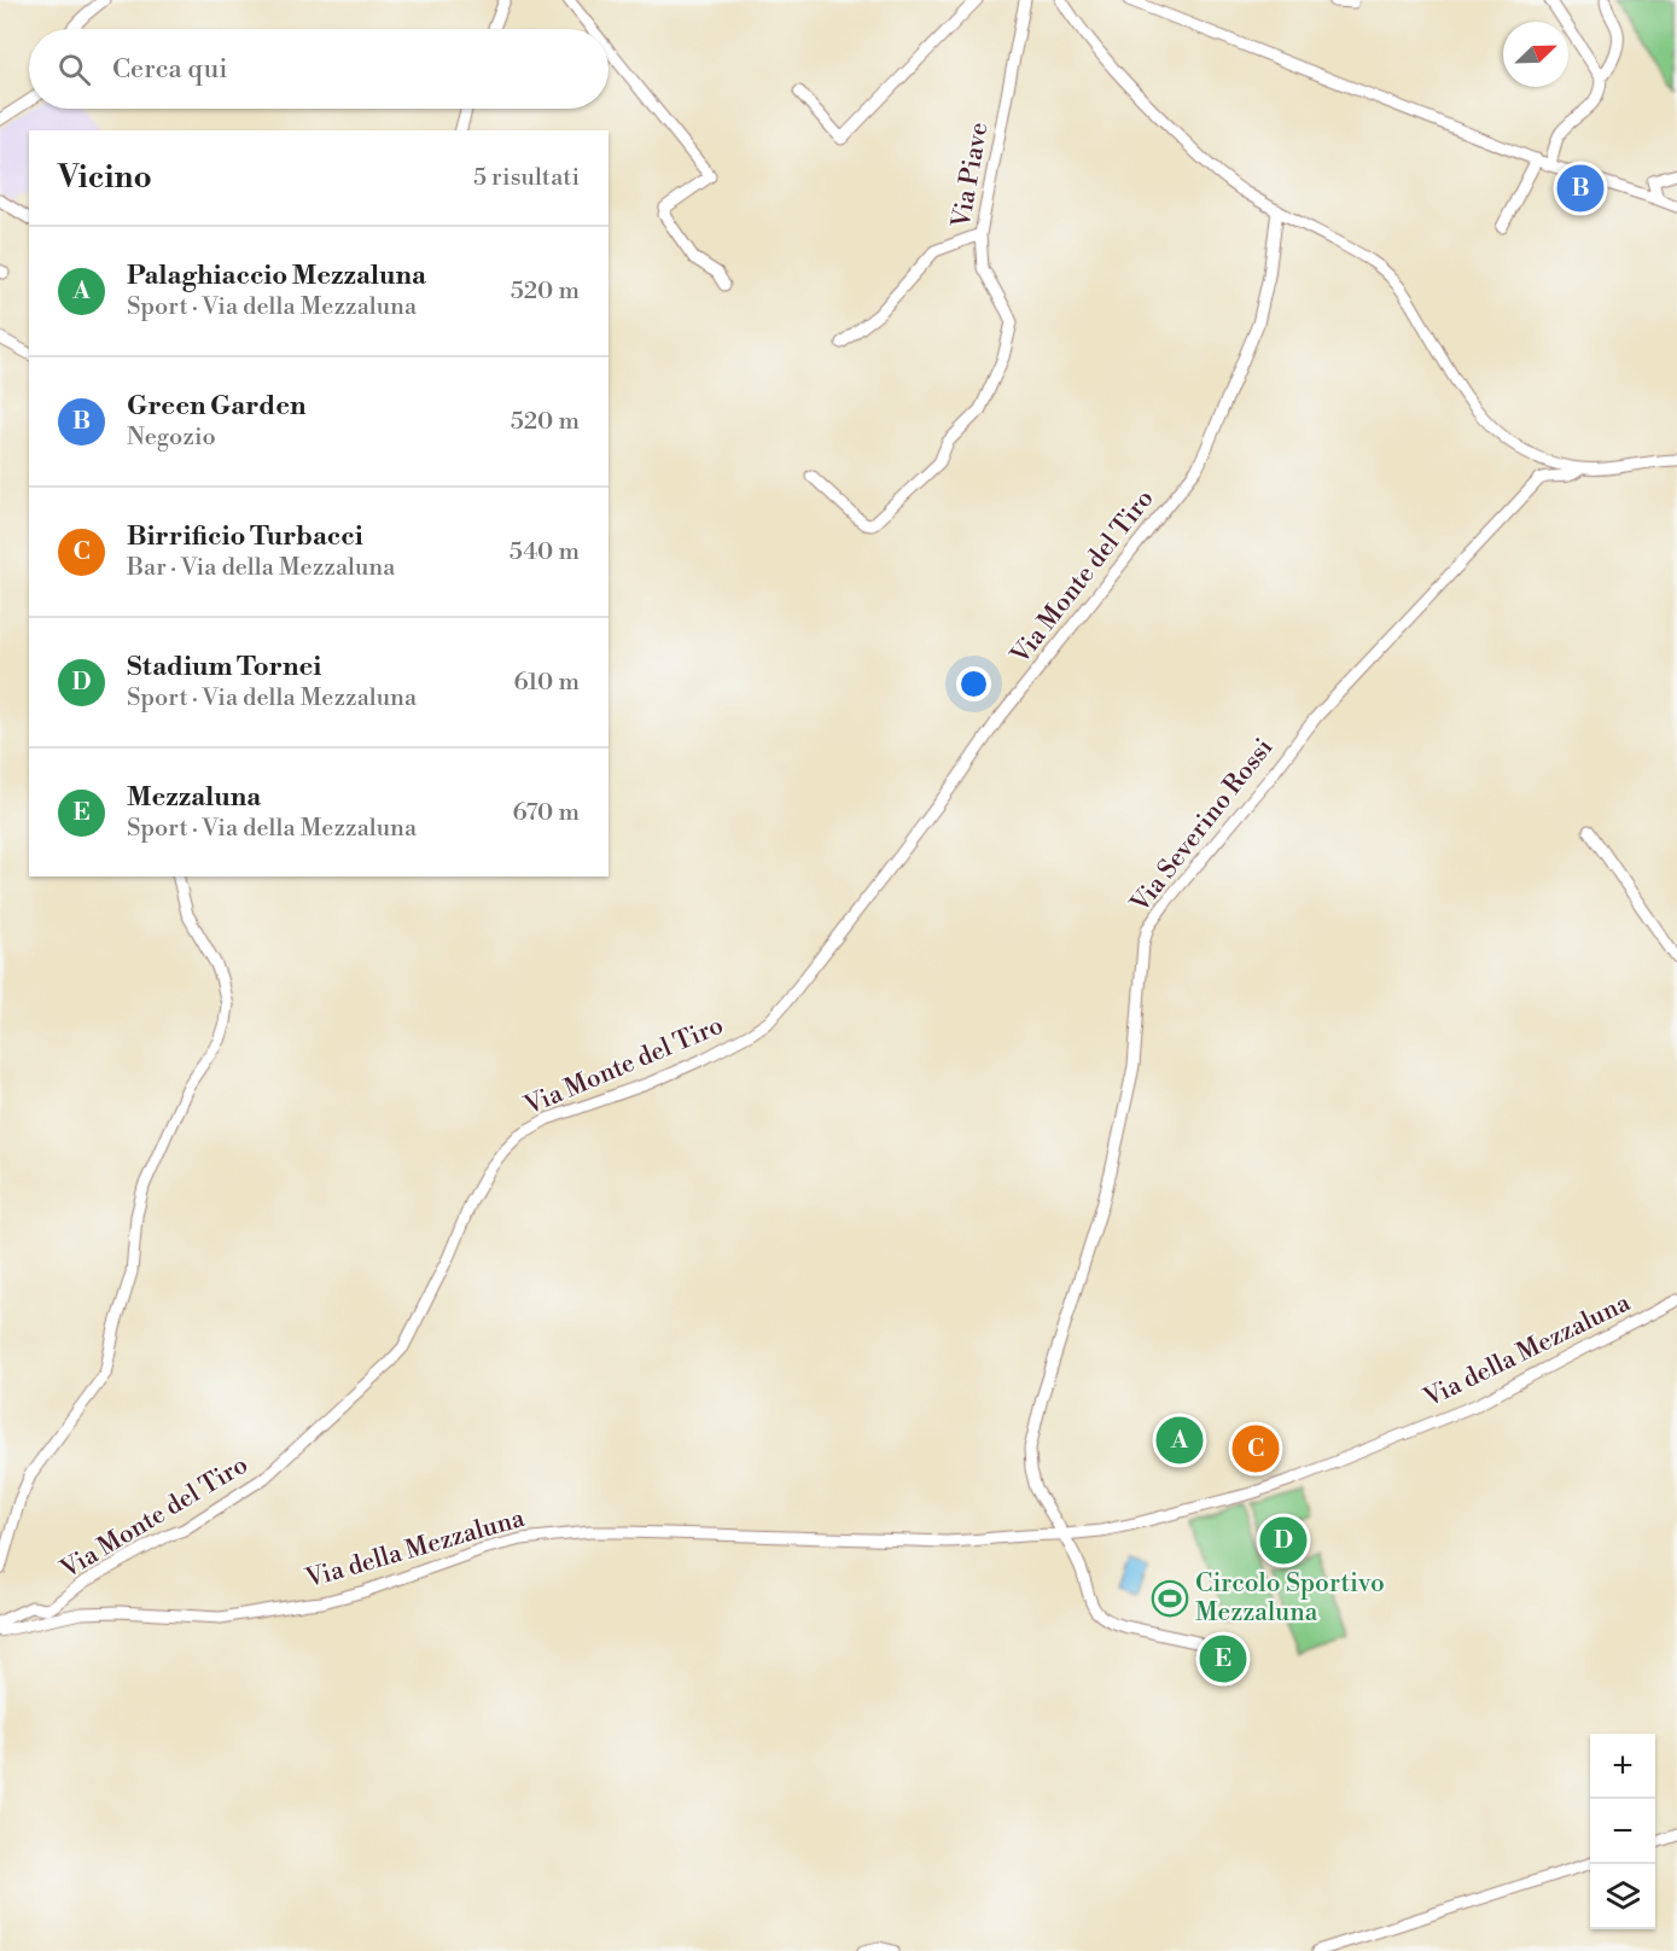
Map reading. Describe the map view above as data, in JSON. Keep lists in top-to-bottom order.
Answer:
{
  "streets": {
    "street": [
      "Via Piave",
      "Via Monte del Tiro",
      "Via Severino Rossi",
      "Via della Mezzaluna"
    ]
  },
  "crossings": [
    ["Via Severino Rossi", "Via della Mezzaluna"]
  ],
  "places": {
    "sports": ["Circolo Sportivo Mezzaluna"]
  },
  "north": "top right",
  "page": {
    "search": "Cerca qui",
    "heading": ["Vicino", "5 risultati"],
    "pins": [
      "B",
      "A",
      "C",
      "D",
      "E"
    ],
    "list": [
      {
        "mark": "A",
        "name": "Palaghiaccio Mezzaluna",
        "note": "Sport · Via della Mezzaluna",
        "value": "520 m"
      },
      {
        "mark": "B",
        "name": "Green Garden",
        "note": "Negozio",
        "value": "520 m"
      },
      {
        "mark": "C",
        "name": "Birrificio Turbacci",
        "note": "Bar · Via della Mezzaluna",
        "value": "540 m"
      },
      {
        "mark": "D",
        "name": "Stadium Tornei",
        "note": "Sport · Via della Mezzaluna",
        "value": "610 m"
      },
      {
        "mark": "E",
        "name": "Mezzaluna",
        "note": "Sport · Via della Mezzaluna",
        "value": "670 m"
      }
    ],
    "map_buttons": ["+", "−"]
  }
}
